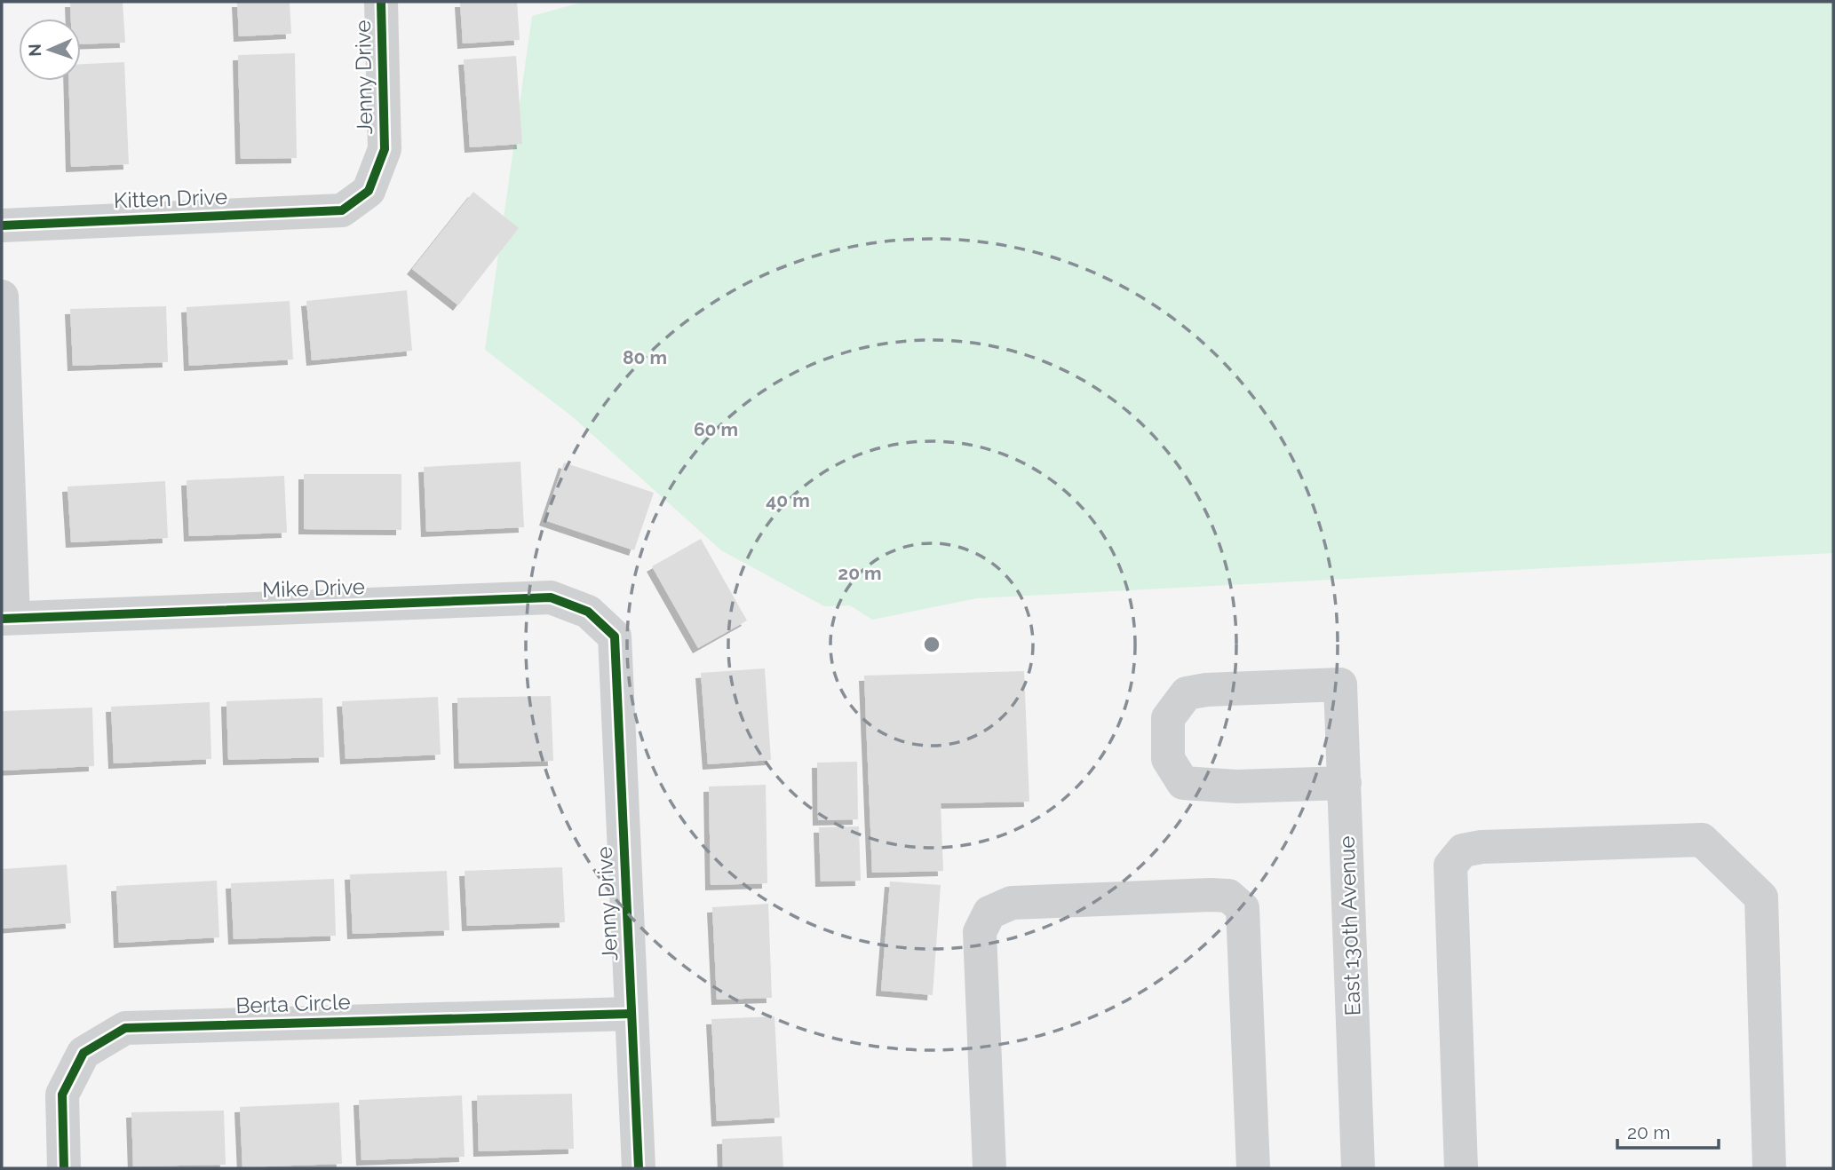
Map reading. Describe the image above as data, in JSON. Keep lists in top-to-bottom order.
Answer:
{
  "streets": {
    "street": [
      "Jenny Drive",
      "Kitten Drive",
      "Mike Drive",
      "East 130th Avenue",
      "Berta Circle"
    ]
  },
  "crossings": [
    ["Jenny Drive", "Kitten Drive"],
    ["Jenny Drive", "Mike Drive"],
    ["Jenny Drive", "Berta Circle"]
  ],
  "scale_bar": "20 m",
  "north": "left",
  "rings": [
    "80 m",
    "60 m",
    "40 m",
    "20 m"
  ]
}
